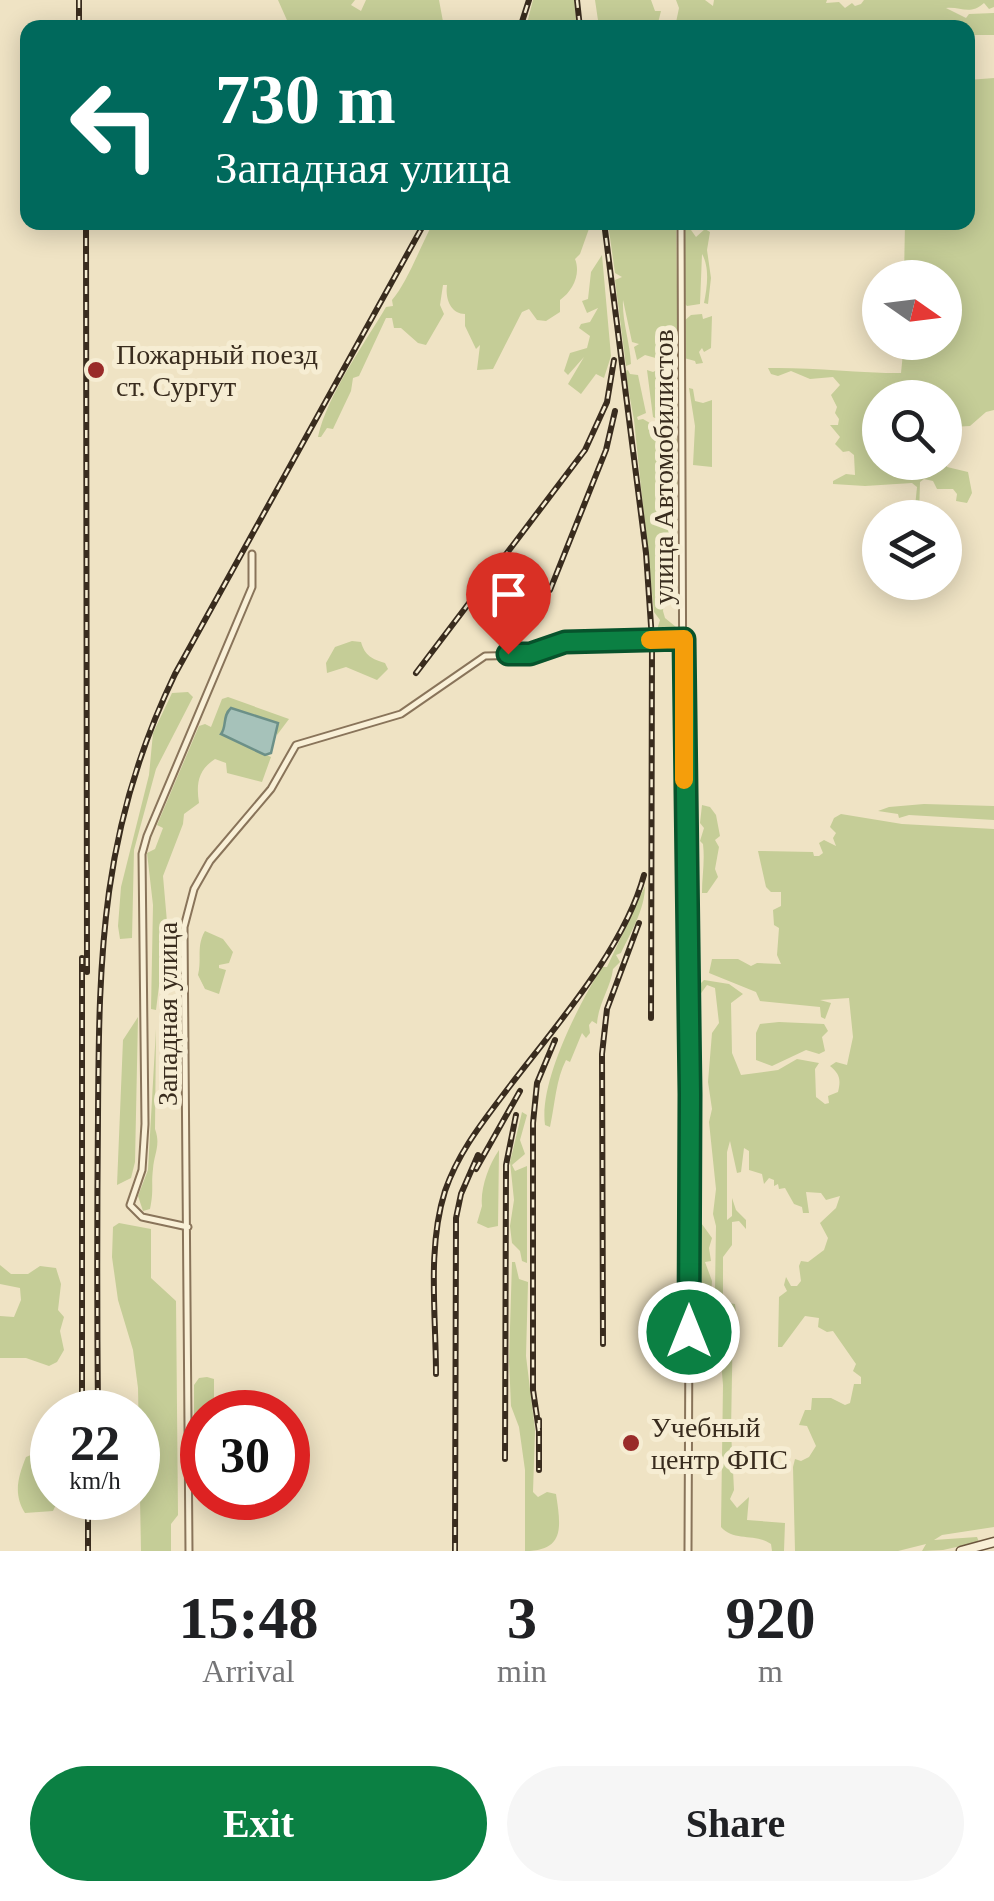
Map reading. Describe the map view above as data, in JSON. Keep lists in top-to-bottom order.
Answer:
{
  "streets": {
    "street": ["улица Автомобилистов", "Западная улица"]
  },
  "crossings": [
    ["улица Автомобилистов", "Западная улица"]
  ],
  "places": ["Пожарный поезд ст. Сургут", "Учебный центр ФПС"],
  "north": "right",
  "page": {
    "turn": ["730 m", "Западная улица"],
    "speed": "22 km/h",
    "limit": "30",
    "eta": [
      "15:48",
      "Arrival",
      "3",
      "min",
      "920",
      "m"
    ],
    "buttons": ["Exit", "Share"]
  }
}
